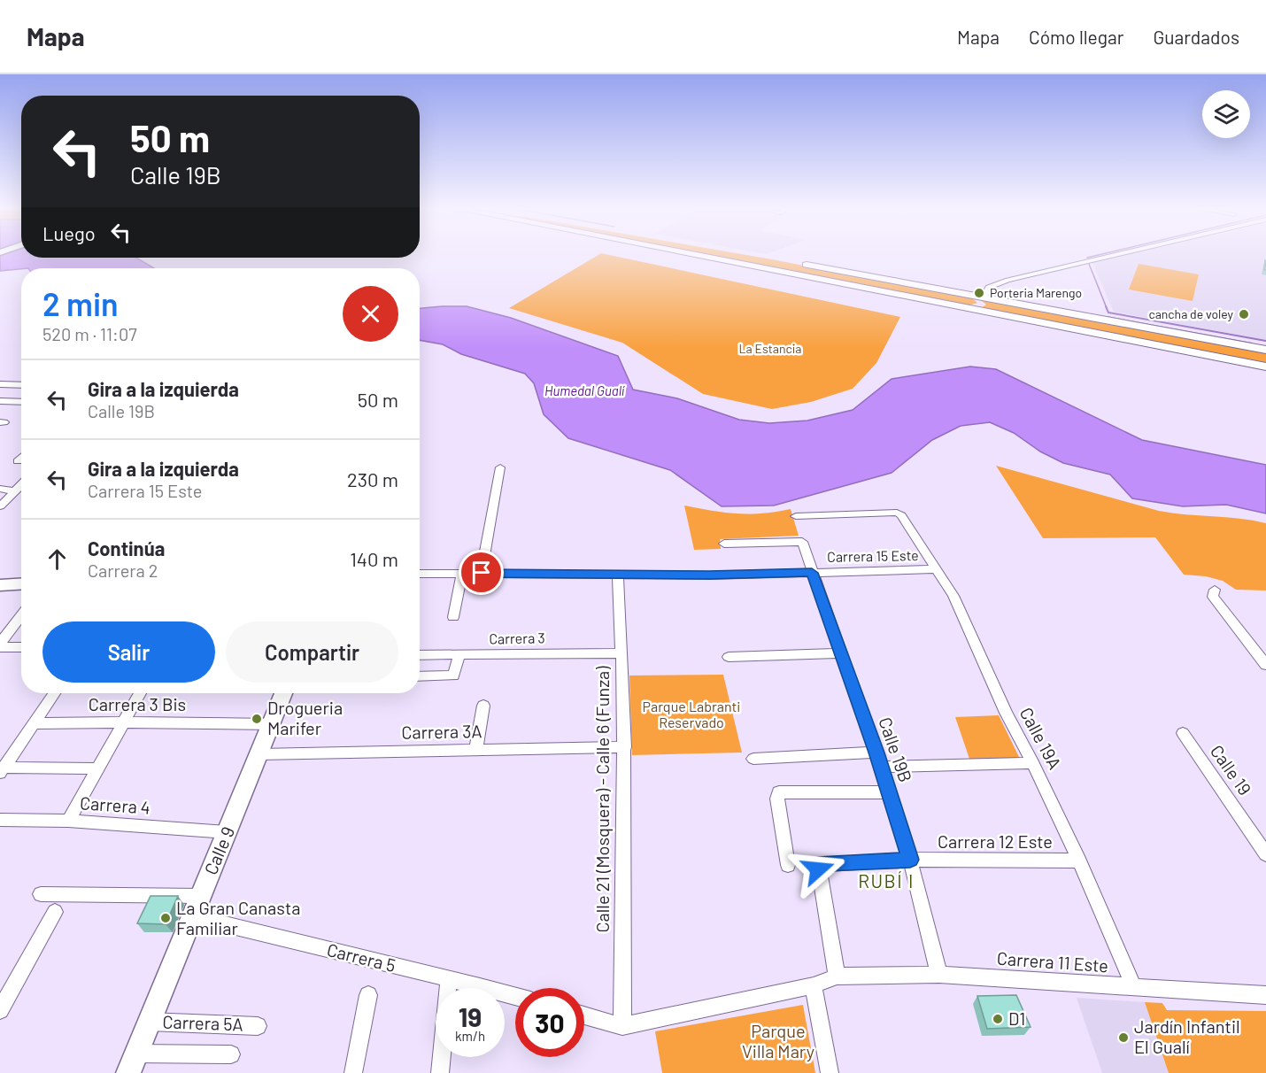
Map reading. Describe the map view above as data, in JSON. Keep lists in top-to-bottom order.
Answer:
{
  "streets": {
    "main road": ["Calle 9"],
    "street": [
      "Carrera 15 Este",
      "Carrera 3",
      "Carrera 3 Bis",
      "Carrera 3A",
      "Calle 19A",
      "Calle 19B",
      "Calle 19",
      "Calle 21 (Mosquera) - Calle 6 (Funza)",
      "Carrera 4",
      "Carrera 12 Este",
      "Carrera 5",
      "Carrera 11 Este",
      "Carrera 5A"
    ]
  },
  "crossings": [
    ["Carrera 15 Este", "Calle 19A"],
    ["Carrera 15 Este", "Calle 19B"],
    ["Carrera 15 Este", "Calle 21 (Mosquera) - Calle 6 (Funza)"],
    ["Carrera 3", "Calle 21 (Mosquera) - Calle 6 (Funza)"],
    ["Carrera 3 Bis", "Calle 9"],
    ["Carrera 3A", "Calle 21 (Mosquera) - Calle 6 (Funza)"],
    ["Carrera 3A", "Calle 9"],
    ["Calle 19A", "Carrera 12 Este"],
    ["Calle 19A", "Carrera 11 Este"],
    ["Calle 19B", "Carrera 12 Este"],
    ["Calle 19B", "Carrera 11 Este"],
    ["Carrera 4", "Calle 9"],
    ["Carrera 12 Este", "Carrera 11 Este"],
    ["Calle 9", "Carrera 5"],
    ["Calle 9", "Carrera 5A"]
  ],
  "districts": ["RUBÍ I"],
  "water": ["Humedal Gualí"],
  "parks": ["La Estancia", "Parque Labranti Reservado", "Parque Villa Mary"],
  "places": [
    "Porteria Marengo",
    "cancha de voley",
    "Drogueria Marifer",
    "La Gran Canasta Familiar",
    "D1",
    "Jardín Infantil El Gualí"
  ],
  "page": {
    "header": "Mapa",
    "nav": ["Mapa", "Cómo llegar", "Guardados"],
    "turn": ["50 m", "Calle 19B"],
    "then": "Luego",
    "heading": ["2 min", "520 m · 11:07"],
    "list": [
      {
        "name": "Gira a la izquierda",
        "note": "Calle 19B",
        "value": "50 m"
      },
      {
        "name": "Gira a la izquierda",
        "note": "Carrera 15 Este",
        "value": "230 m"
      },
      {
        "name": "Continúa",
        "note": "Carrera 2",
        "value": "140 m"
      }
    ],
    "buttons": ["Salir", "Compartir"],
    "speed": "19 km/h",
    "limit": "30"
  }
}
